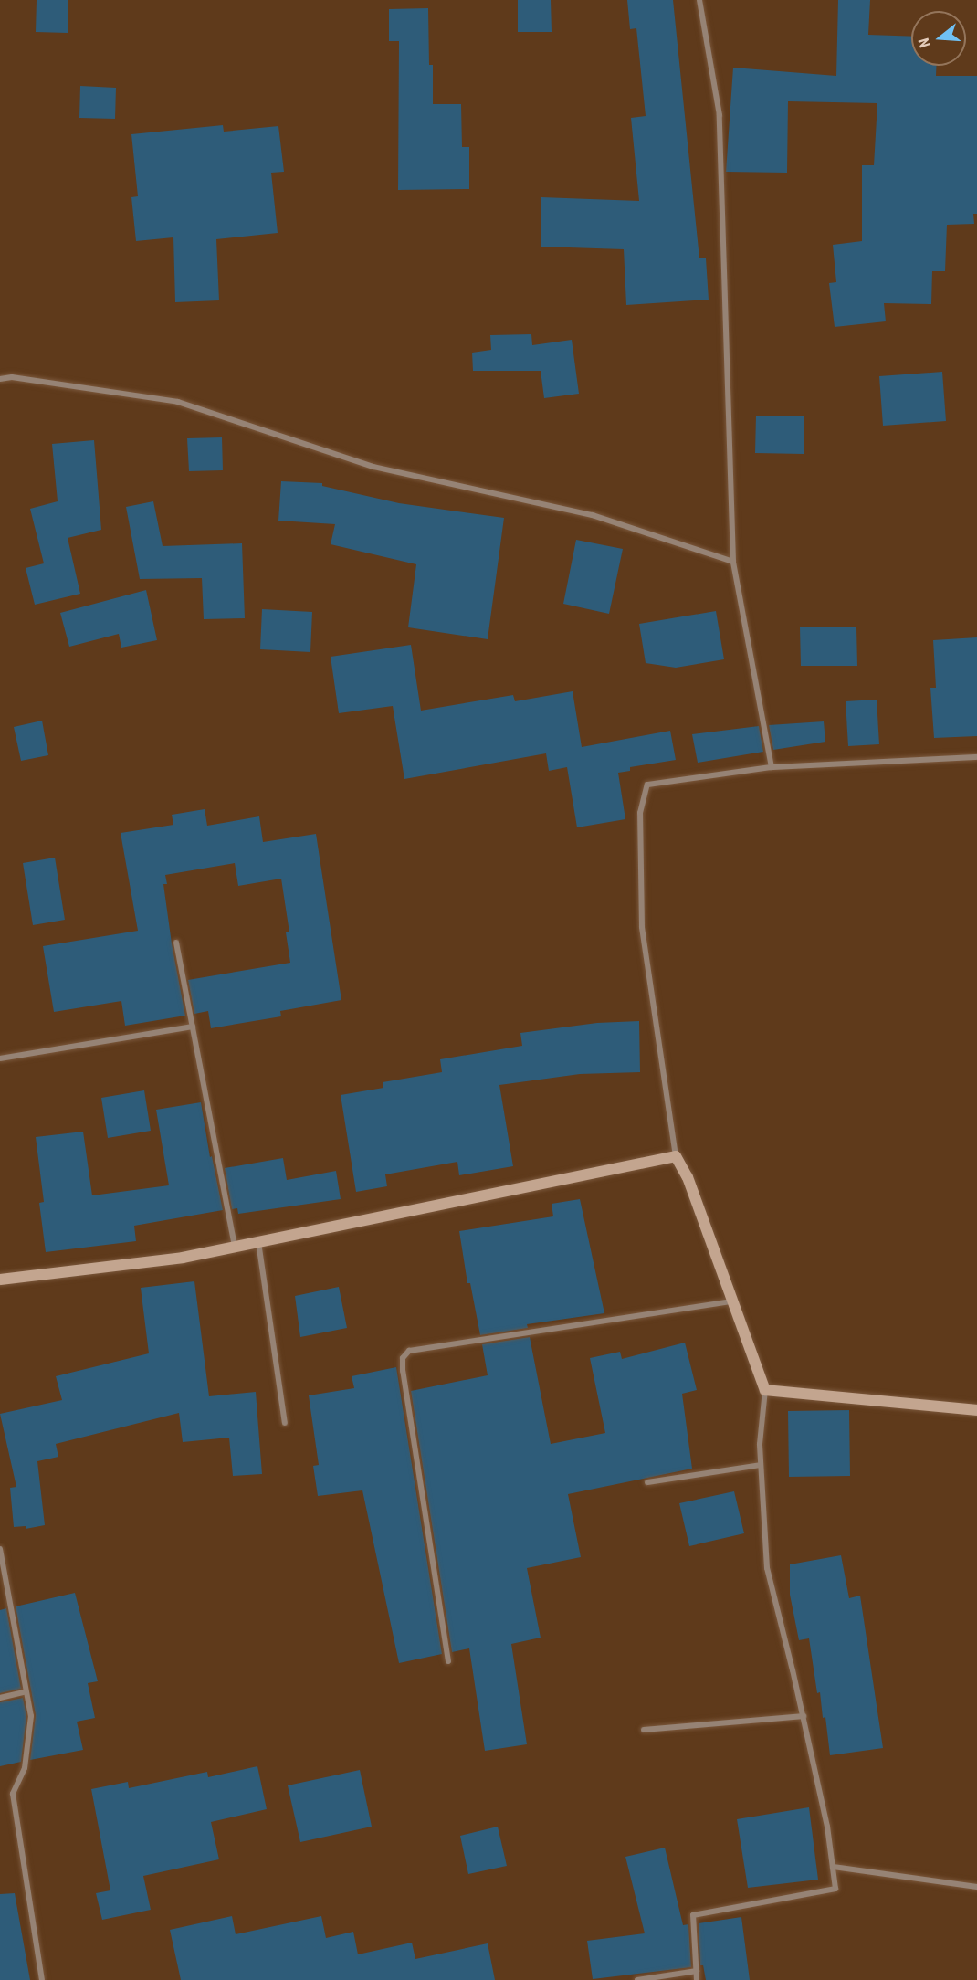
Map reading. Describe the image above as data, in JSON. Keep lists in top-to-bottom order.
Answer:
{
  "north": "left"
}
